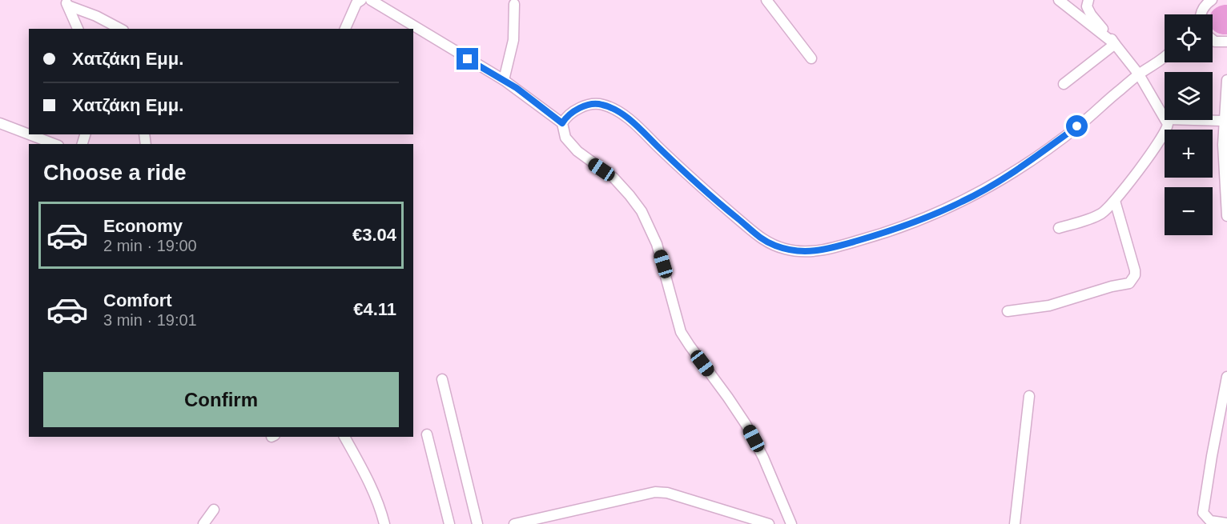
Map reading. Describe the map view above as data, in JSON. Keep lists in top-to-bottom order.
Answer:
{
  "page": {
    "map_buttons": ["+", "−"],
    "banner": ["Χατζάκη Εμμ.", "Χατζάκη Εμμ."],
    "heading": "Choose a ride",
    "list": [
      {
        "name": "Economy",
        "note": "2 min · 19:00",
        "value": "€3.04"
      },
      {
        "name": "Comfort",
        "note": "3 min · 19:01",
        "value": "€4.11"
      }
    ],
    "buttons": "Confirm"
  }
}
